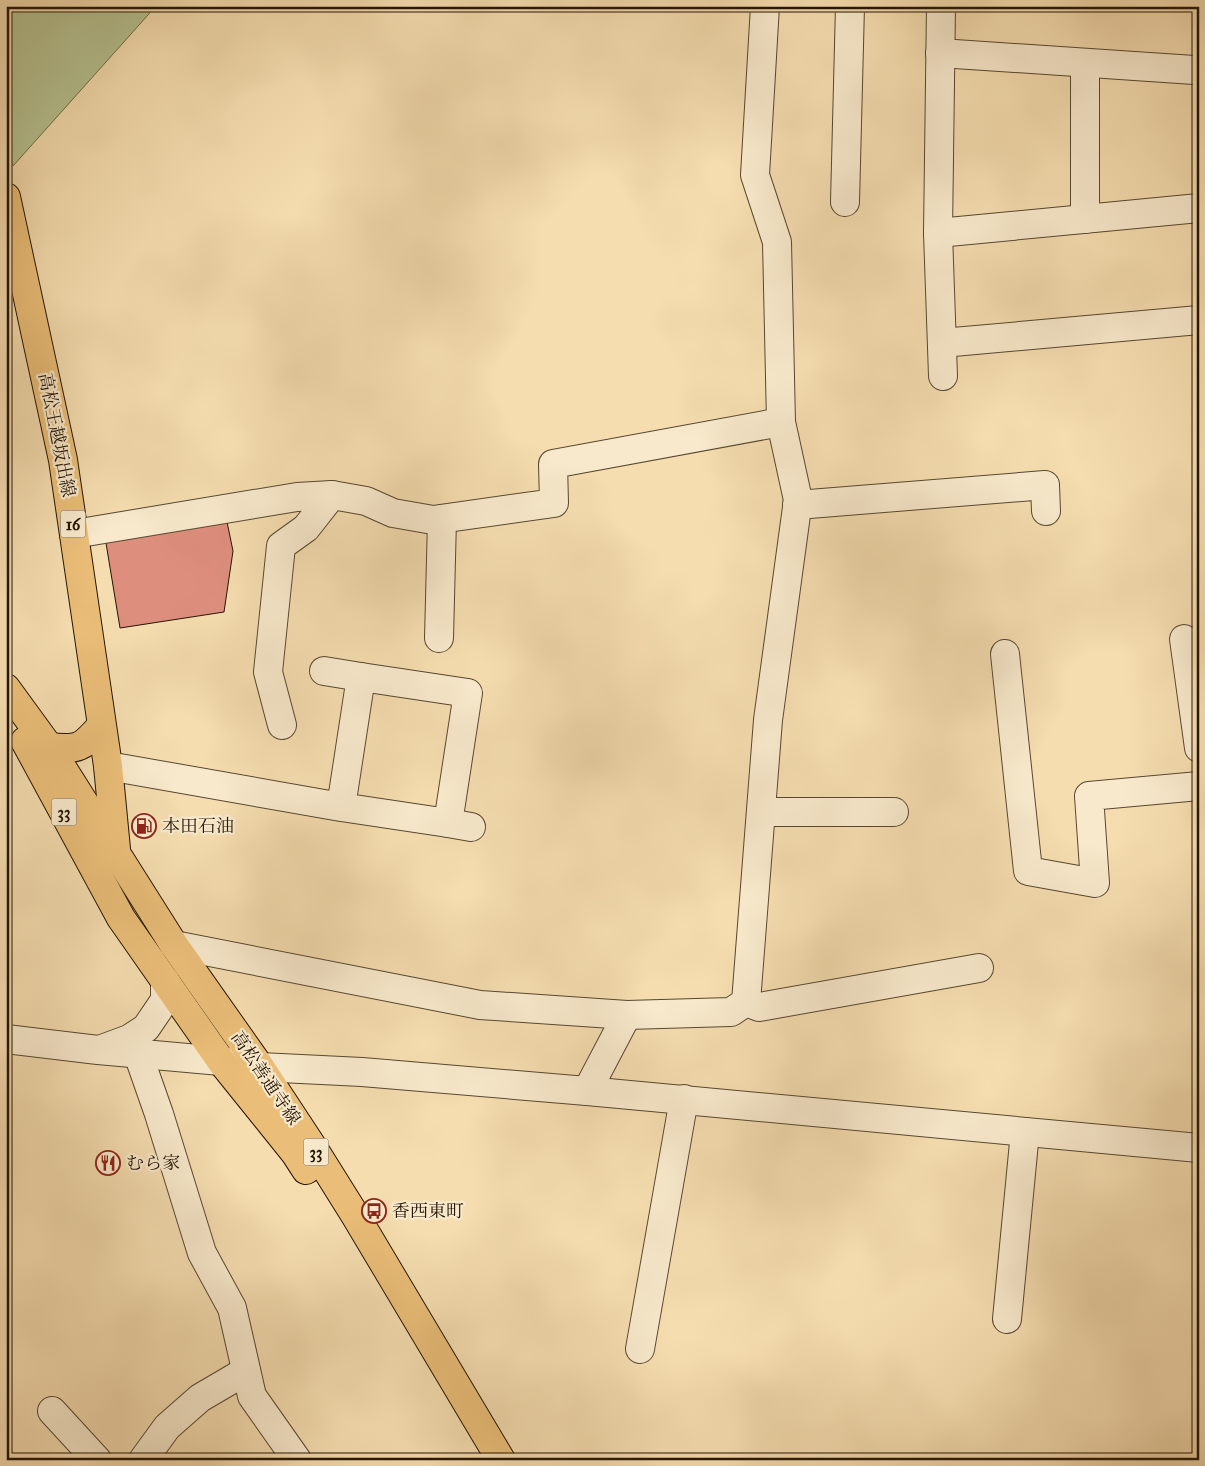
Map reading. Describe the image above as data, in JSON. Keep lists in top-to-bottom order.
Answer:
{
  "streets": {
    "main road": [
      "高松王越坂出線",
      "16",
      "33",
      "高松善通寺線"
    ]
  },
  "crossings": [
    ["高松王越坂出線", "高松善通寺線"]
  ],
  "places": {
    "fuel station": ["本田石油"],
    "restaurant": ["むら家"],
    "bus stop": ["香西東町"]
  }
}
